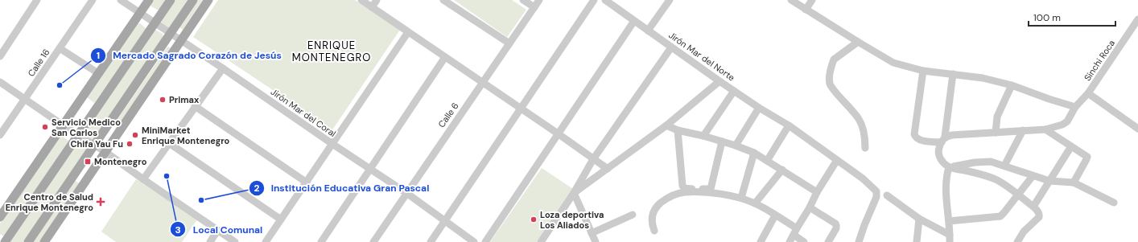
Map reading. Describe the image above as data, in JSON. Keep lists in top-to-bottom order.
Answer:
{
  "streets": {
    "street": [
      "Jirón Mar del Norte",
      "Sinchi Roca",
      "Calle 16",
      "Jirón Mar del Coral",
      "Calle 6"
    ]
  },
  "crossings": [
    ["Jirón Mar del Coral", "Calle 6"]
  ],
  "districts": ["ENRIQUE MONTENEGRO"],
  "places": {
    "other": [
      "Mercado Sagrado Corazón de Jesús",
      "Primax",
      "Servicio Medico San Carlos",
      "MiniMarket Enrique Montenegro",
      "Chifa Yau Fu",
      "Local Comunal",
      "Institución Educativa Gran Pascal",
      "Loza deportiva Los Aliados"
    ],
    "transit": ["Montenegro"],
    "health": ["Centro de Salud Enrique Montenegro"]
  },
  "scale_bar": "100 m"
}
